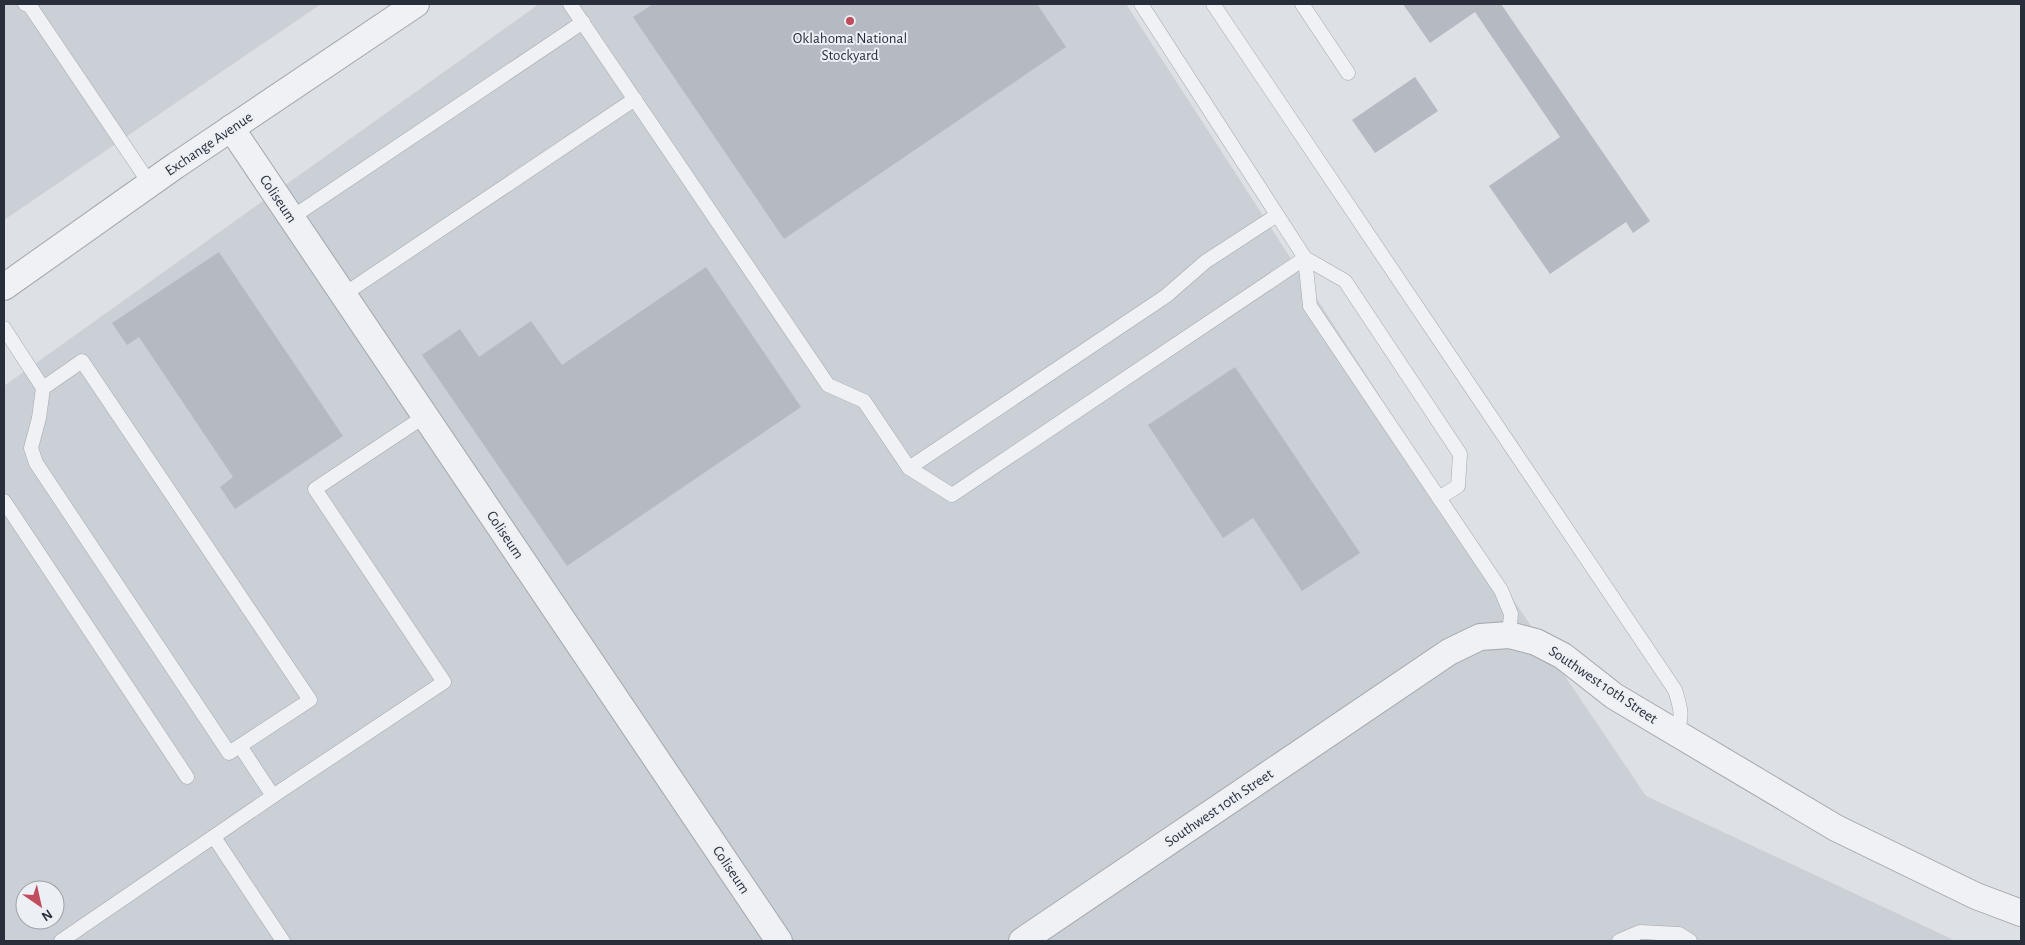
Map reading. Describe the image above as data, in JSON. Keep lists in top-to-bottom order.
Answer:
{
  "streets": {
    "street": ["Exchange Avenue", "Coliseum", "Southwest 10th Street"]
  },
  "crossings": [
    ["Exchange Avenue", "Coliseum"]
  ],
  "places": ["Oklahoma National Stockyard"],
  "north": "bottom right"
}
